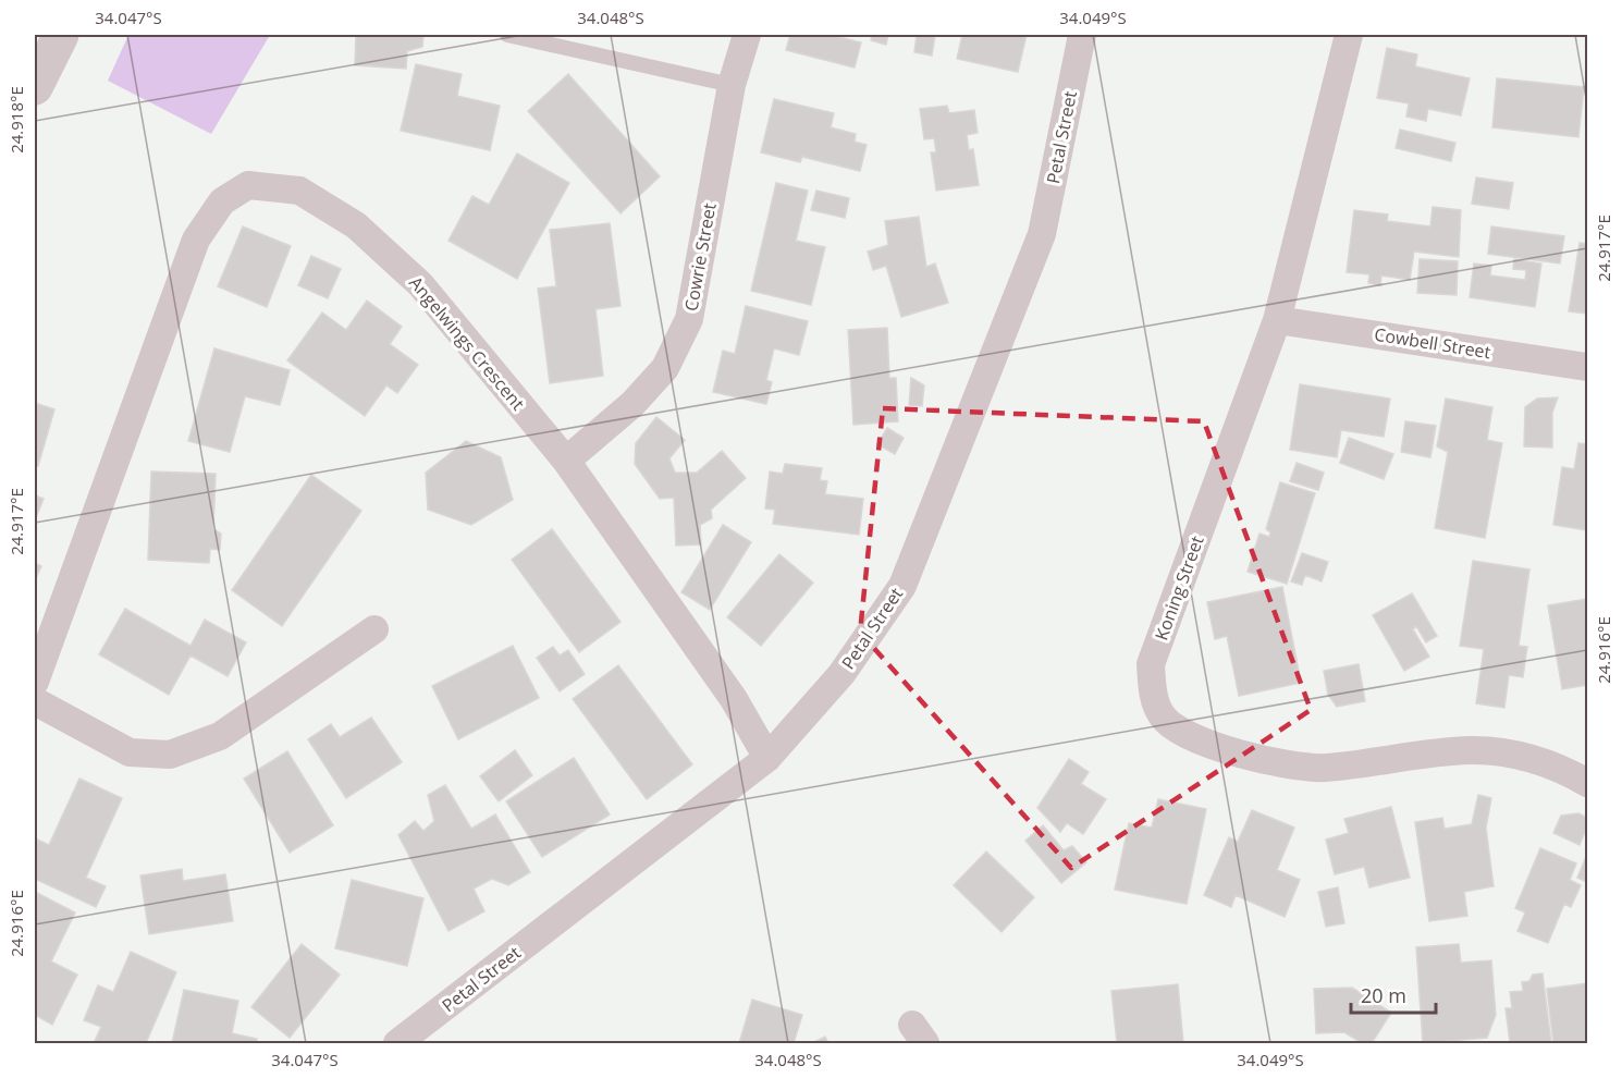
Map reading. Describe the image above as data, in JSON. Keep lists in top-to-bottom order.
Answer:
{
  "streets": {
    "street": [
      "Petal Street",
      "Cowrie Street",
      "Angelwings Crescent",
      "Cowbell Street",
      "Koning Street"
    ]
  },
  "crossings": [
    ["Petal Street", "Angelwings Crescent"],
    ["Cowrie Street", "Angelwings Crescent"],
    ["Cowbell Street", "Koning Street"]
  ],
  "scale_bar": "20 m",
  "coordinates": [
    "34.047°S",
    "34.048°S",
    "34.049°S",
    "24.918°E",
    "24.917°E",
    "24.916°E"
  ]
}
